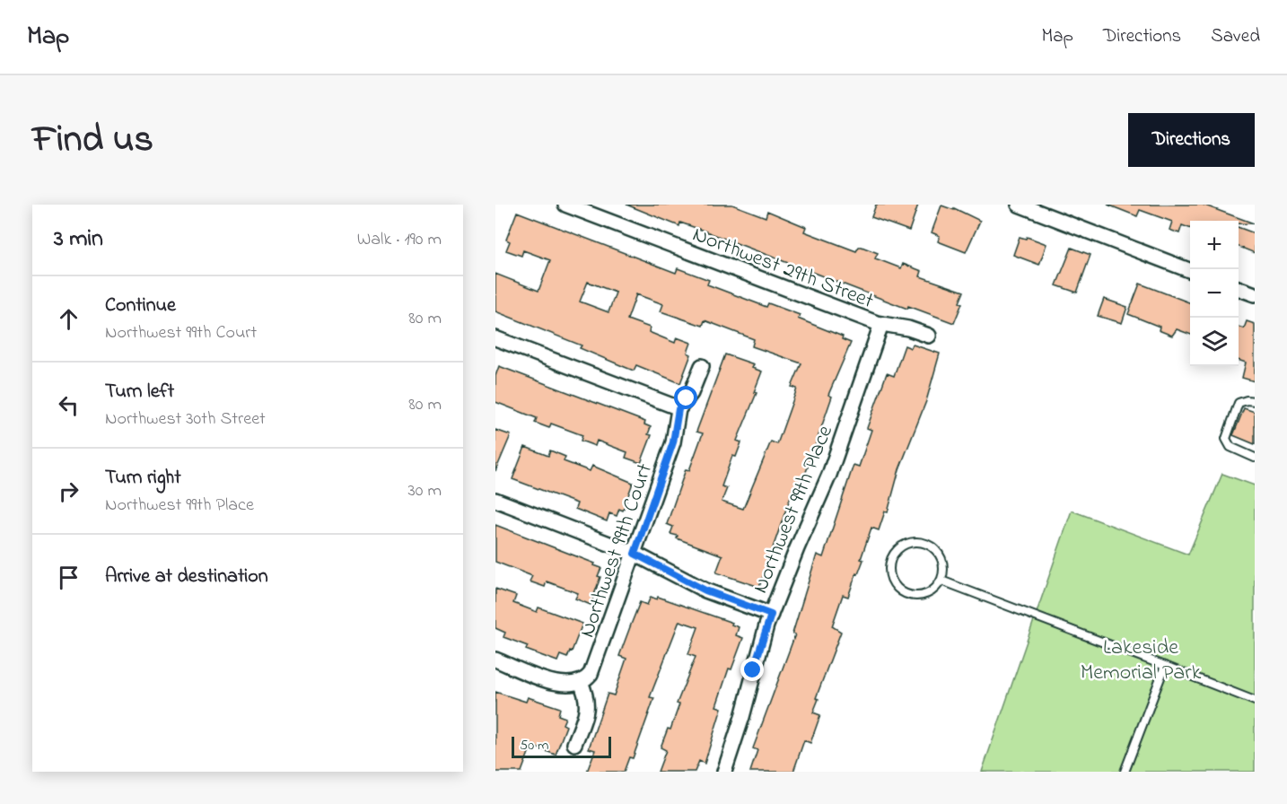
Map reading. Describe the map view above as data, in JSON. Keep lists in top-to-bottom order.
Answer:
{
  "streets": {
    "street": ["Northwest 29th Street", "Northwest 99th Place", "Northwest 99th Court"]
  },
  "crossings": [
    ["Northwest 29th Street", "Northwest 99th Place"]
  ],
  "parks": ["Lakeside Memorial Park"],
  "scale_bar": "50 m",
  "page": {
    "header": "Map",
    "nav": ["Map", "Directions", "Saved"],
    "title": "Find us",
    "buttons": "Directions",
    "heading": ["3 min", "Walk · 190 m"],
    "map_buttons": ["+", "−"],
    "list": [
      ["Continue", "Northwest 99th Court", "80 m"],
      ["Turn left", "Northwest 30th Street", "80 m"],
      ["Turn right", "Northwest 99th Place", "30 m"],
      "Arrive at destination"
    ],
    "scale": "50 m"
  }
}
